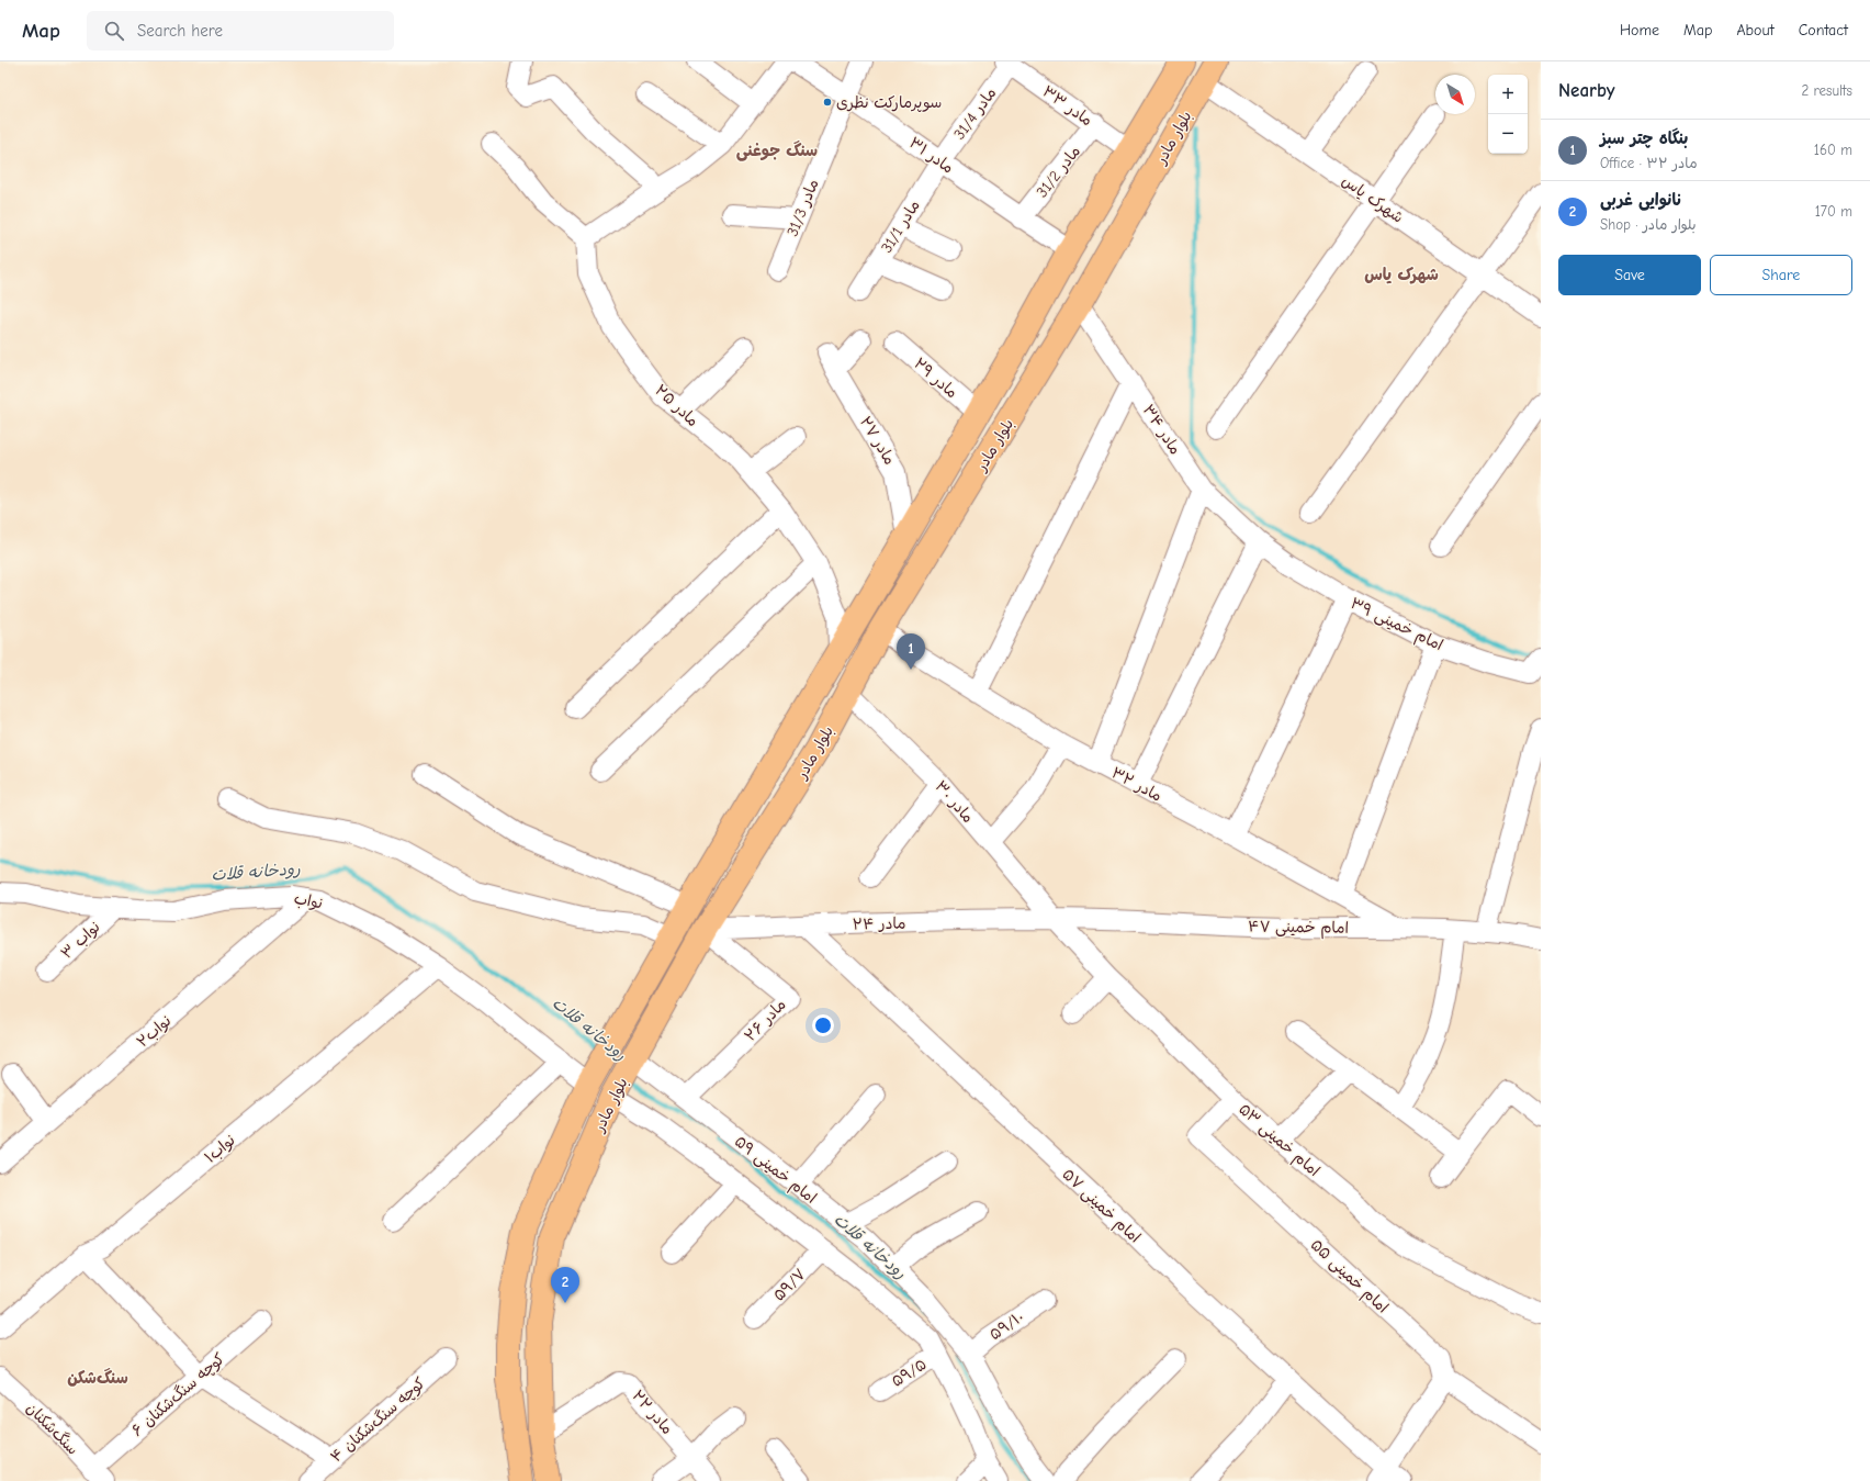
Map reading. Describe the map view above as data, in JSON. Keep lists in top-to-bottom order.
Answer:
{
  "streets": {
    "main road": ["بلوار مادر"],
    "street": [
      "مادر ۳۳",
      "مادر 31/4",
      "مادر ۳۱",
      "مادر 31/2",
      "شهرک یاس",
      "مادر 31/3",
      "مادر 31/1",
      "مادر ۲۹",
      "مادر ۲۵",
      "مادر ۳۴",
      "مادر ۲۷",
      "امام خمینی ۳۹",
      "مادر ۳۲",
      "مادر ۳۰",
      "نواب",
      "مادر ۲۴",
      "امام خمینی ۴۷",
      "نواب ۳",
      "مادر ۲۶",
      "نواب۲",
      "امام خمینی ۵۳",
      "نواب۱",
      "امام خمینی ۵۹",
      "امام خمینی ۵۷",
      "امام خمینی ۵۵",
      "۵۹/۷",
      "۵۹/۱۰",
      "۵۹/۵",
      "کوچه سنگ‌شکنان ۶",
      "مادر ۲۲",
      "کوچه سنگ‌شکنان ۴",
      "سنگ‌شکنان"
    ]
  },
  "crossings": [
    ["مادر ۳۳", "مادر 31/4"],
    ["مادر ۳۳", "بلوار مادر"],
    ["مادر ۳۳", "مادر 31/2"],
    ["مادر 31/4", "مادر ۳۱"],
    ["مادر 31/4", "مادر 31/1"],
    ["بلوار مادر", "مادر ۳۱"],
    ["بلوار مادر", "شهرک یاس"],
    ["بلوار مادر", "مادر ۲۹"],
    ["بلوار مادر", "مادر ۲۵"],
    ["بلوار مادر", "مادر ۳۴"],
    ["بلوار مادر", "مادر ۲۷"],
    ["بلوار مادر", "مادر ۳۲"],
    ["بلوار مادر", "مادر ۳۰"],
    ["بلوار مادر", "نواب"],
    ["بلوار مادر", "مادر ۲۴"],
    ["بلوار مادر", "مادر ۲۶"],
    ["بلوار مادر", "امام خمینی ۵۹"],
    ["بلوار مادر", "مادر ۲۲"],
    ["مادر ۳۱", "مادر 31/2"],
    ["مادر ۳۱", "مادر 31/3"],
    ["مادر ۳۱", "مادر 31/1"],
    ["مادر ۳۴", "امام خمینی ۳۹"],
    ["مادر ۳۲", "امام خمینی ۴۷"],
    ["مادر ۳۰", "مادر ۲۴"],
    ["مادر ۳۰", "امام خمینی ۴۷"],
    ["مادر ۳۰", "امام خمینی ۵۳"],
    ["نواب", "نواب ۳"],
    ["نواب", "نواب۲"],
    ["نواب", "نواب۱"],
    ["مادر ۲۴", "امام خمینی ۴۷"],
    ["مادر ۲۴", "مادر ۲۶"],
    ["مادر ۲۴", "امام خمینی ۵۳"],
    ["مادر ۲۴", "امام خمینی ۵۷"],
    ["امام خمینی ۴۷", "امام خمینی ۵۳"],
    ["مادر ۲۶", "امام خمینی ۵۹"],
    ["امام خمینی ۵۳", "امام خمینی ۵۵"],
    ["امام خمینی ۵۹", "۵۹/۱۰"],
    ["کوچه سنگ‌شکنان ۶", "سنگ‌شکنان"]
  ],
  "districts": ["سنگ جوغنی", "شهرک یاس", "سنگ‌شکن"],
  "water": ["رودخانه قلات"],
  "places": ["سوپرمارکت نظری"],
  "north": "bottom right",
  "page": {
    "header": "Map",
    "search": "Search here",
    "nav": [
      "Home",
      "Map",
      "About",
      "Contact"
    ],
    "heading": ["Nearby", "2 results"],
    "map_buttons": ["+", "−"],
    "list": [
      {
        "mark": "1",
        "name": "بنگاه چتر سبز",
        "note": "Office · مادر ۳۲",
        "value": "160 m"
      },
      {
        "mark": "2",
        "name": "نانوایی غربی",
        "note": "Shop · بلوار مادر",
        "value": "170 m"
      }
    ],
    "buttons": ["Save", "Share"],
    "pins": ["1", "2"]
  }
}
